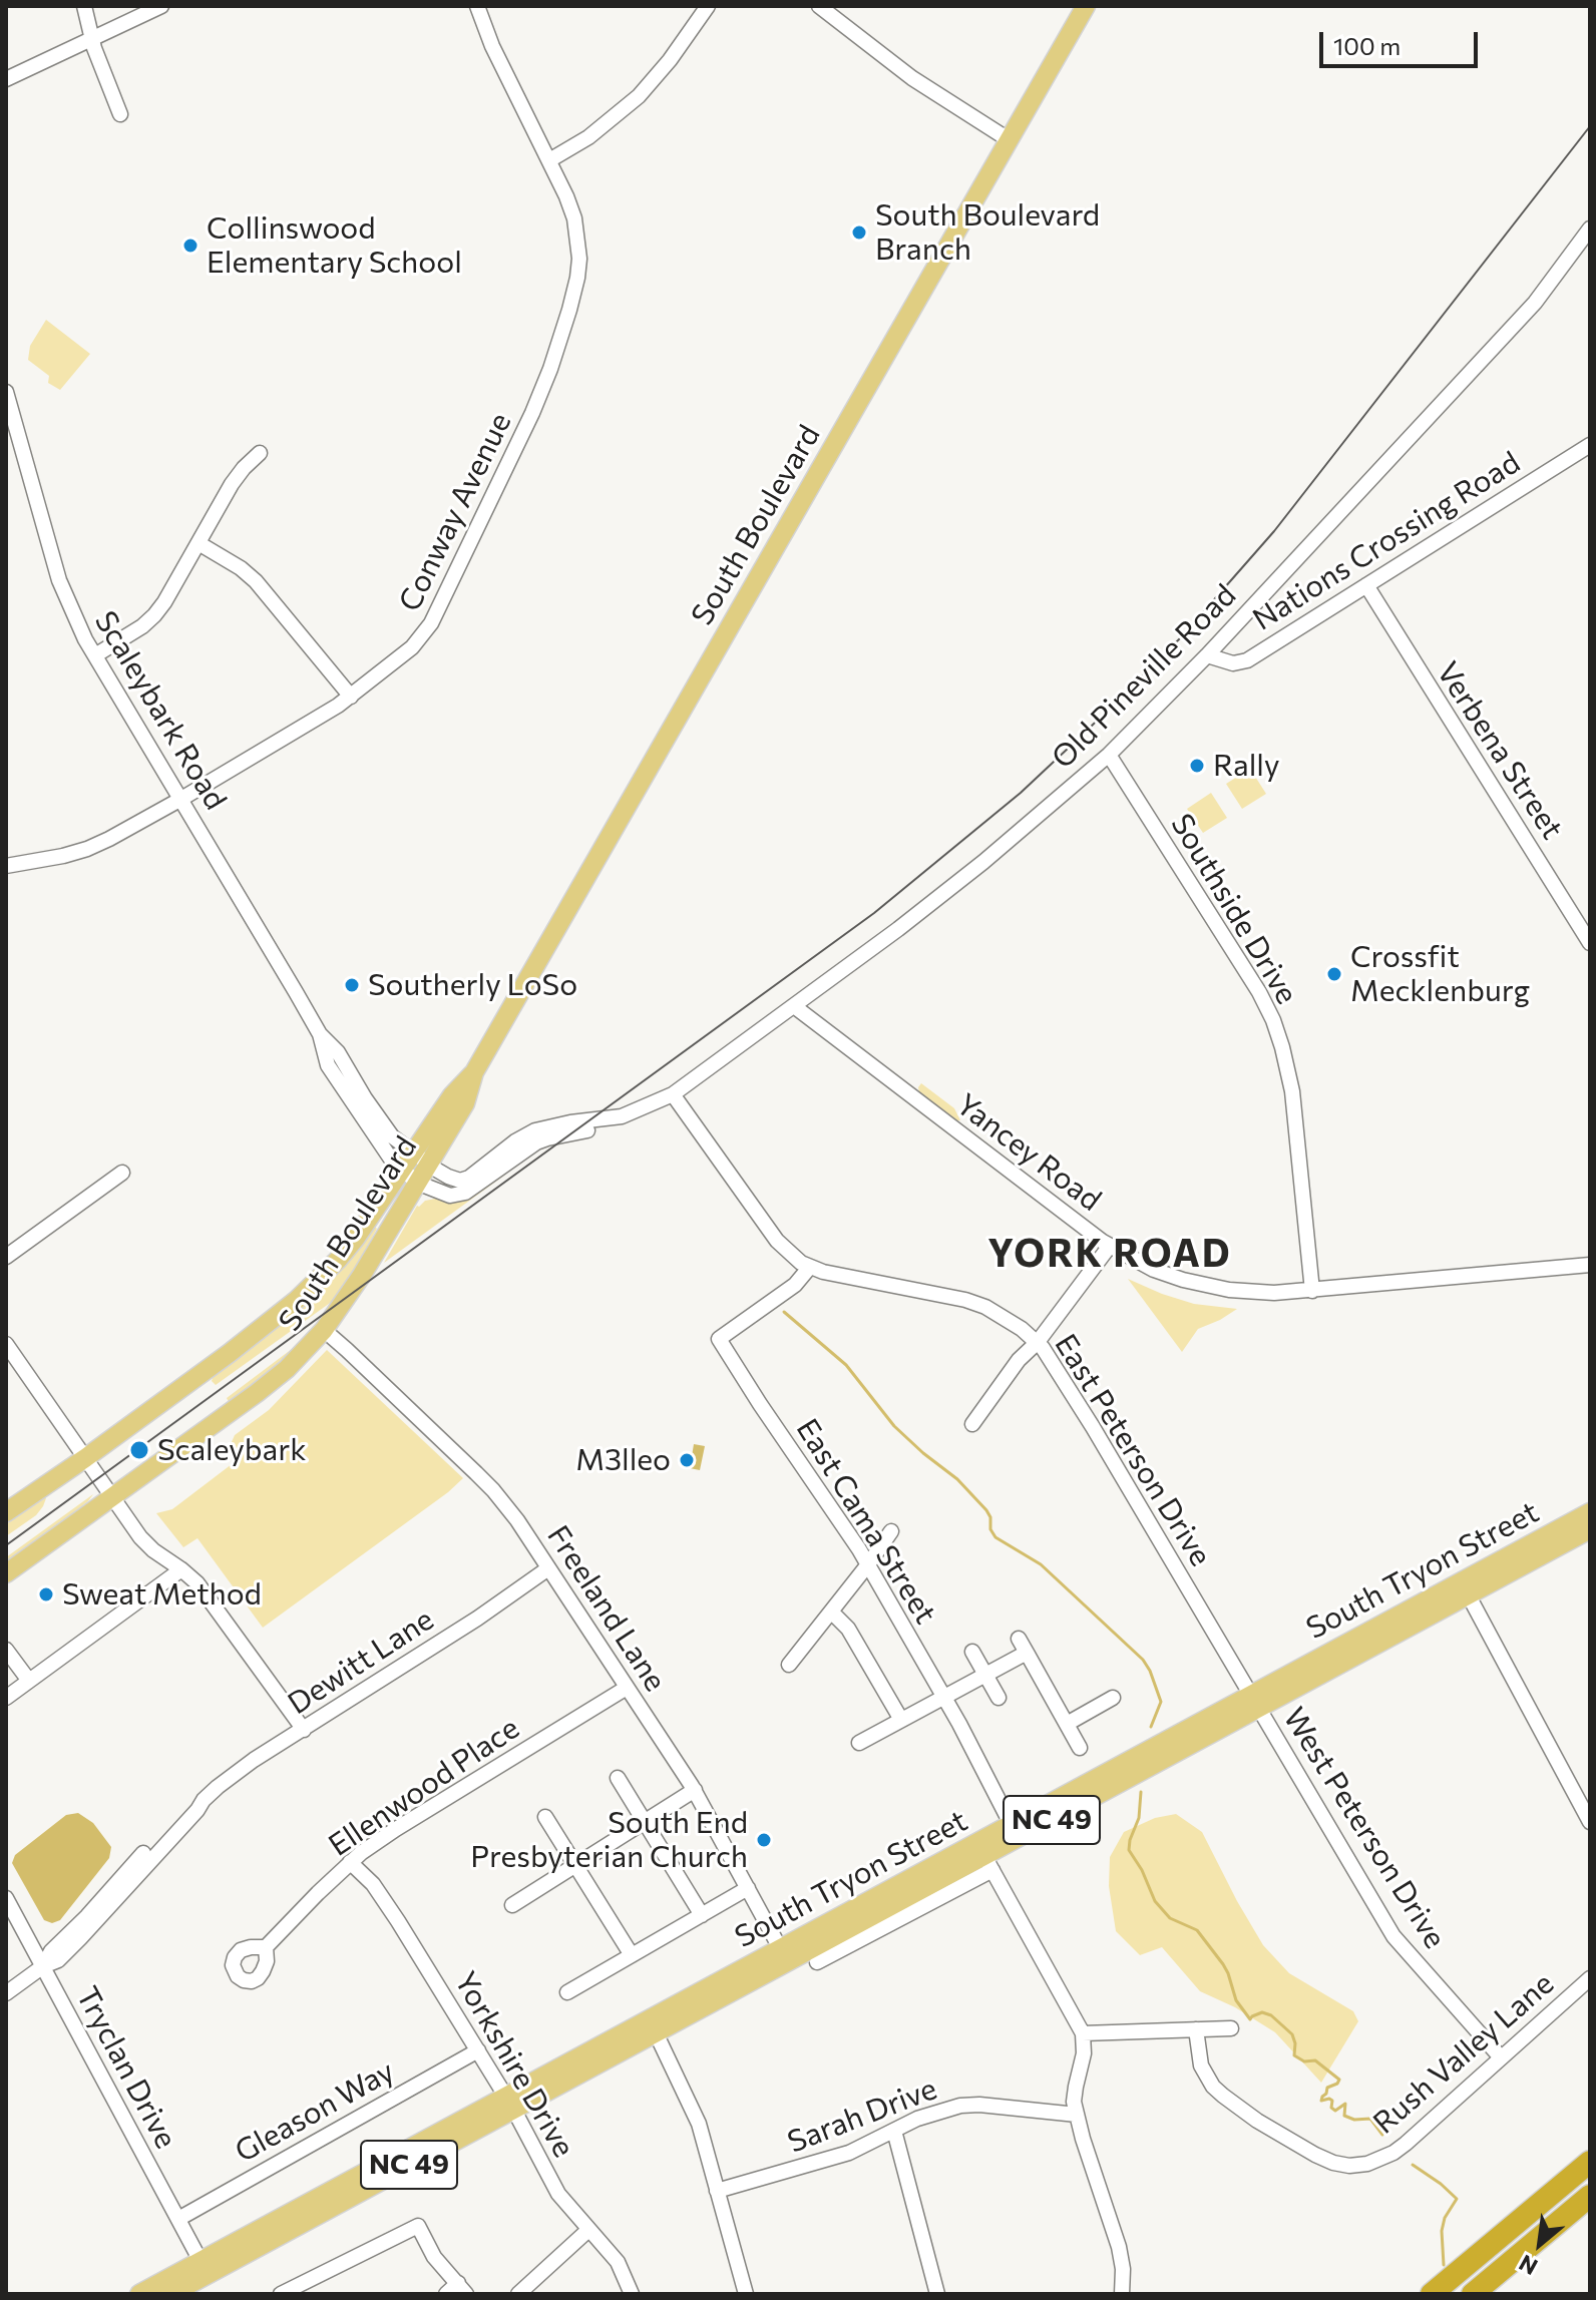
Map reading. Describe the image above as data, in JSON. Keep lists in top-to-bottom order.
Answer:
{
  "streets": {
    "main road": ["South Boulevard", "South Tryon Street", "NC 49"],
    "street": [
      "Conway Avenue",
      "Nations Crossing Road",
      "Old Pineville Road",
      "Scaleybark Road",
      "Verbena Street",
      "Southside Drive",
      "Yancey Road",
      "East Peterson Drive",
      "East Cama Street",
      "Freeland Lane",
      "Dewitt Lane",
      "Ellenwood Place",
      "West Peterson Drive",
      "Rush Valley Lane",
      "Yorkshire Drive",
      "Tryclan Drive",
      "Gleason Way",
      "Sarah Drive"
    ]
  },
  "crossings": [
    ["Conway Avenue", "Scaleybark Road"],
    ["South Boulevard", "Old Pineville Road"],
    ["South Boulevard", "Scaleybark Road"],
    ["South Boulevard", "Freeland Lane"],
    ["Nations Crossing Road", "Old Pineville Road"],
    ["Nations Crossing Road", "Verbena Street"],
    ["Old Pineville Road", "Scaleybark Road"],
    ["Old Pineville Road", "Southside Drive"],
    ["Old Pineville Road", "Yancey Road"],
    ["Old Pineville Road", "East Peterson Drive"],
    ["Southside Drive", "Yancey Road"],
    ["East Peterson Drive", "East Cama Street"],
    ["East Peterson Drive", "South Tryon Street"],
    ["East Peterson Drive", "West Peterson Drive"],
    ["East Cama Street", "South Tryon Street"],
    ["South Tryon Street", "Freeland Lane"],
    ["South Tryon Street", "West Peterson Drive"],
    ["South Tryon Street", "Yorkshire Drive"],
    ["South Tryon Street", "Tryclan Drive"],
    ["Freeland Lane", "Dewitt Lane"],
    ["Freeland Lane", "Ellenwood Place"],
    ["Dewitt Lane", "Tryclan Drive"],
    ["Ellenwood Place", "Yorkshire Drive"],
    ["West Peterson Drive", "Rush Valley Lane"],
    ["Yorkshire Drive", "Gleason Way"],
    ["Tryclan Drive", "Gleason Way"]
  ],
  "districts": ["YORK ROAD"],
  "places": [
    "South Boulevard Branch",
    "Collinswood Elementary School",
    "Rally",
    "Crossfit Mecklenburg",
    "Southerly LoSo",
    "Scaleybark",
    "M3lleo",
    "Sweat Method",
    "South End Presbyterian Church"
  ],
  "scale_bar": "100 m",
  "north": "bottom left"
}
